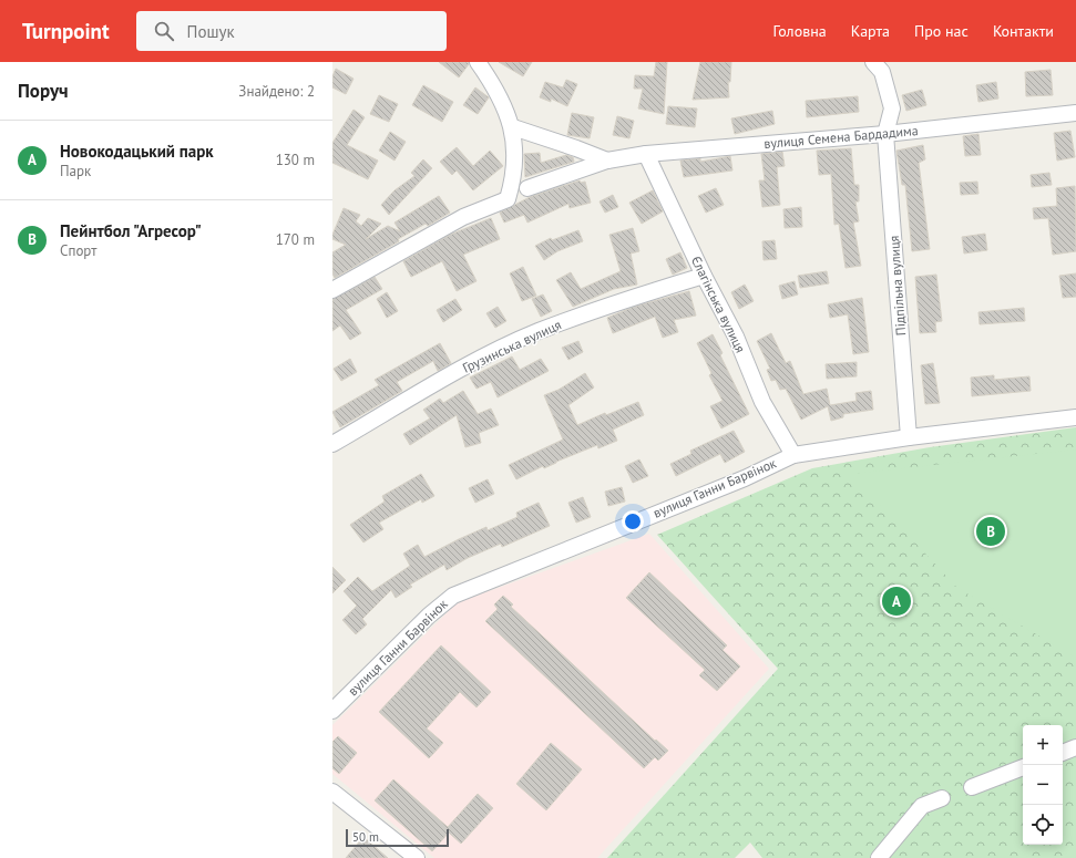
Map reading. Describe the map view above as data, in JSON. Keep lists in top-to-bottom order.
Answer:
{
  "streets": {
    "street": [
      "вулиця Семена Бардадима",
      "Підпільна вулиця",
      "Єлагінська вулиця",
      "Грузинська вулиця",
      "вулиця Ганни Барвінок"
    ]
  },
  "crossings": [
    ["вулиця Семена Бардадима", "Підпільна вулиця"],
    ["вулиця Семена Бардадима", "Єлагінська вулиця"],
    ["Підпільна вулиця", "вулиця Ганни Барвінок"],
    ["Єлагінська вулиця", "Грузинська вулиця"],
    ["Єлагінська вулиця", "вулиця Ганни Барвінок"]
  ],
  "scale_bar": "50 m",
  "page": {
    "header": "Turnpoint",
    "search": "Пошук",
    "nav": [
      "Головна",
      "Карта",
      "Про нас",
      "Контакти"
    ],
    "heading": ["Поруч", "Знайдено: 2"],
    "list": [
      {
        "mark": "A",
        "name": "Новокодацький парк",
        "note": "Парк",
        "value": "130 m"
      },
      {
        "mark": "B",
        "name": "Пейнтбол \"Агресор\"",
        "note": "Спорт",
        "value": "170 m"
      }
    ],
    "pins": ["B", "A"],
    "map_buttons": ["+", "−"],
    "scale": "50 m"
  }
}
